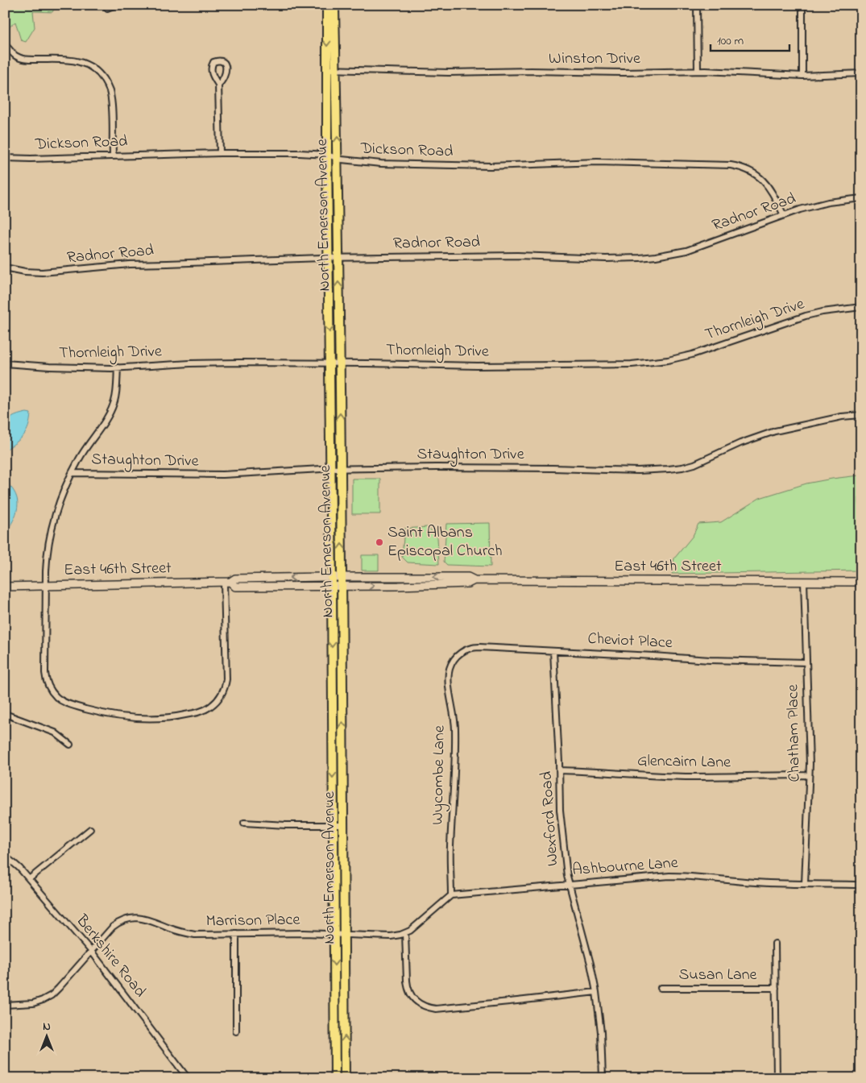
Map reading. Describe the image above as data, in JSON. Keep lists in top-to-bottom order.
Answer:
{
  "streets": {
    "main road": ["North Emerson Avenue", "East 46th Street"],
    "street": [
      "Winston Drive",
      "Dickson Road",
      "Radnor Road",
      "Thornleigh Drive",
      "Staughton Drive",
      "Cheviot Place",
      "Chatham Place",
      "Glencairn Lane",
      "Wycombe Lane",
      "Wexford Road",
      "Ashbourne Lane",
      "Marrison Place",
      "Berkshire Road",
      "Susan Lane"
    ]
  },
  "crossings": [
    ["Winston Drive", "North Emerson Avenue"],
    ["Dickson Road", "Radnor Road"],
    ["Dickson Road", "North Emerson Avenue"],
    ["Radnor Road", "North Emerson Avenue"],
    ["North Emerson Avenue", "Thornleigh Drive"],
    ["North Emerson Avenue", "Staughton Drive"],
    ["North Emerson Avenue", "East 46th Street"],
    ["North Emerson Avenue", "Marrison Place"],
    ["East 46th Street", "Chatham Place"],
    ["Cheviot Place", "Chatham Place"],
    ["Cheviot Place", "Wycombe Lane"],
    ["Cheviot Place", "Wexford Road"],
    ["Chatham Place", "Glencairn Lane"],
    ["Chatham Place", "Ashbourne Lane"],
    ["Glencairn Lane", "Wexford Road"],
    ["Wycombe Lane", "Ashbourne Lane"],
    ["Wexford Road", "Ashbourne Lane"],
    ["Marrison Place", "Berkshire Road"]
  ],
  "places": ["Saint Albans Episcopal Church"],
  "scale_bar": "100 m",
  "north": "top"
}
